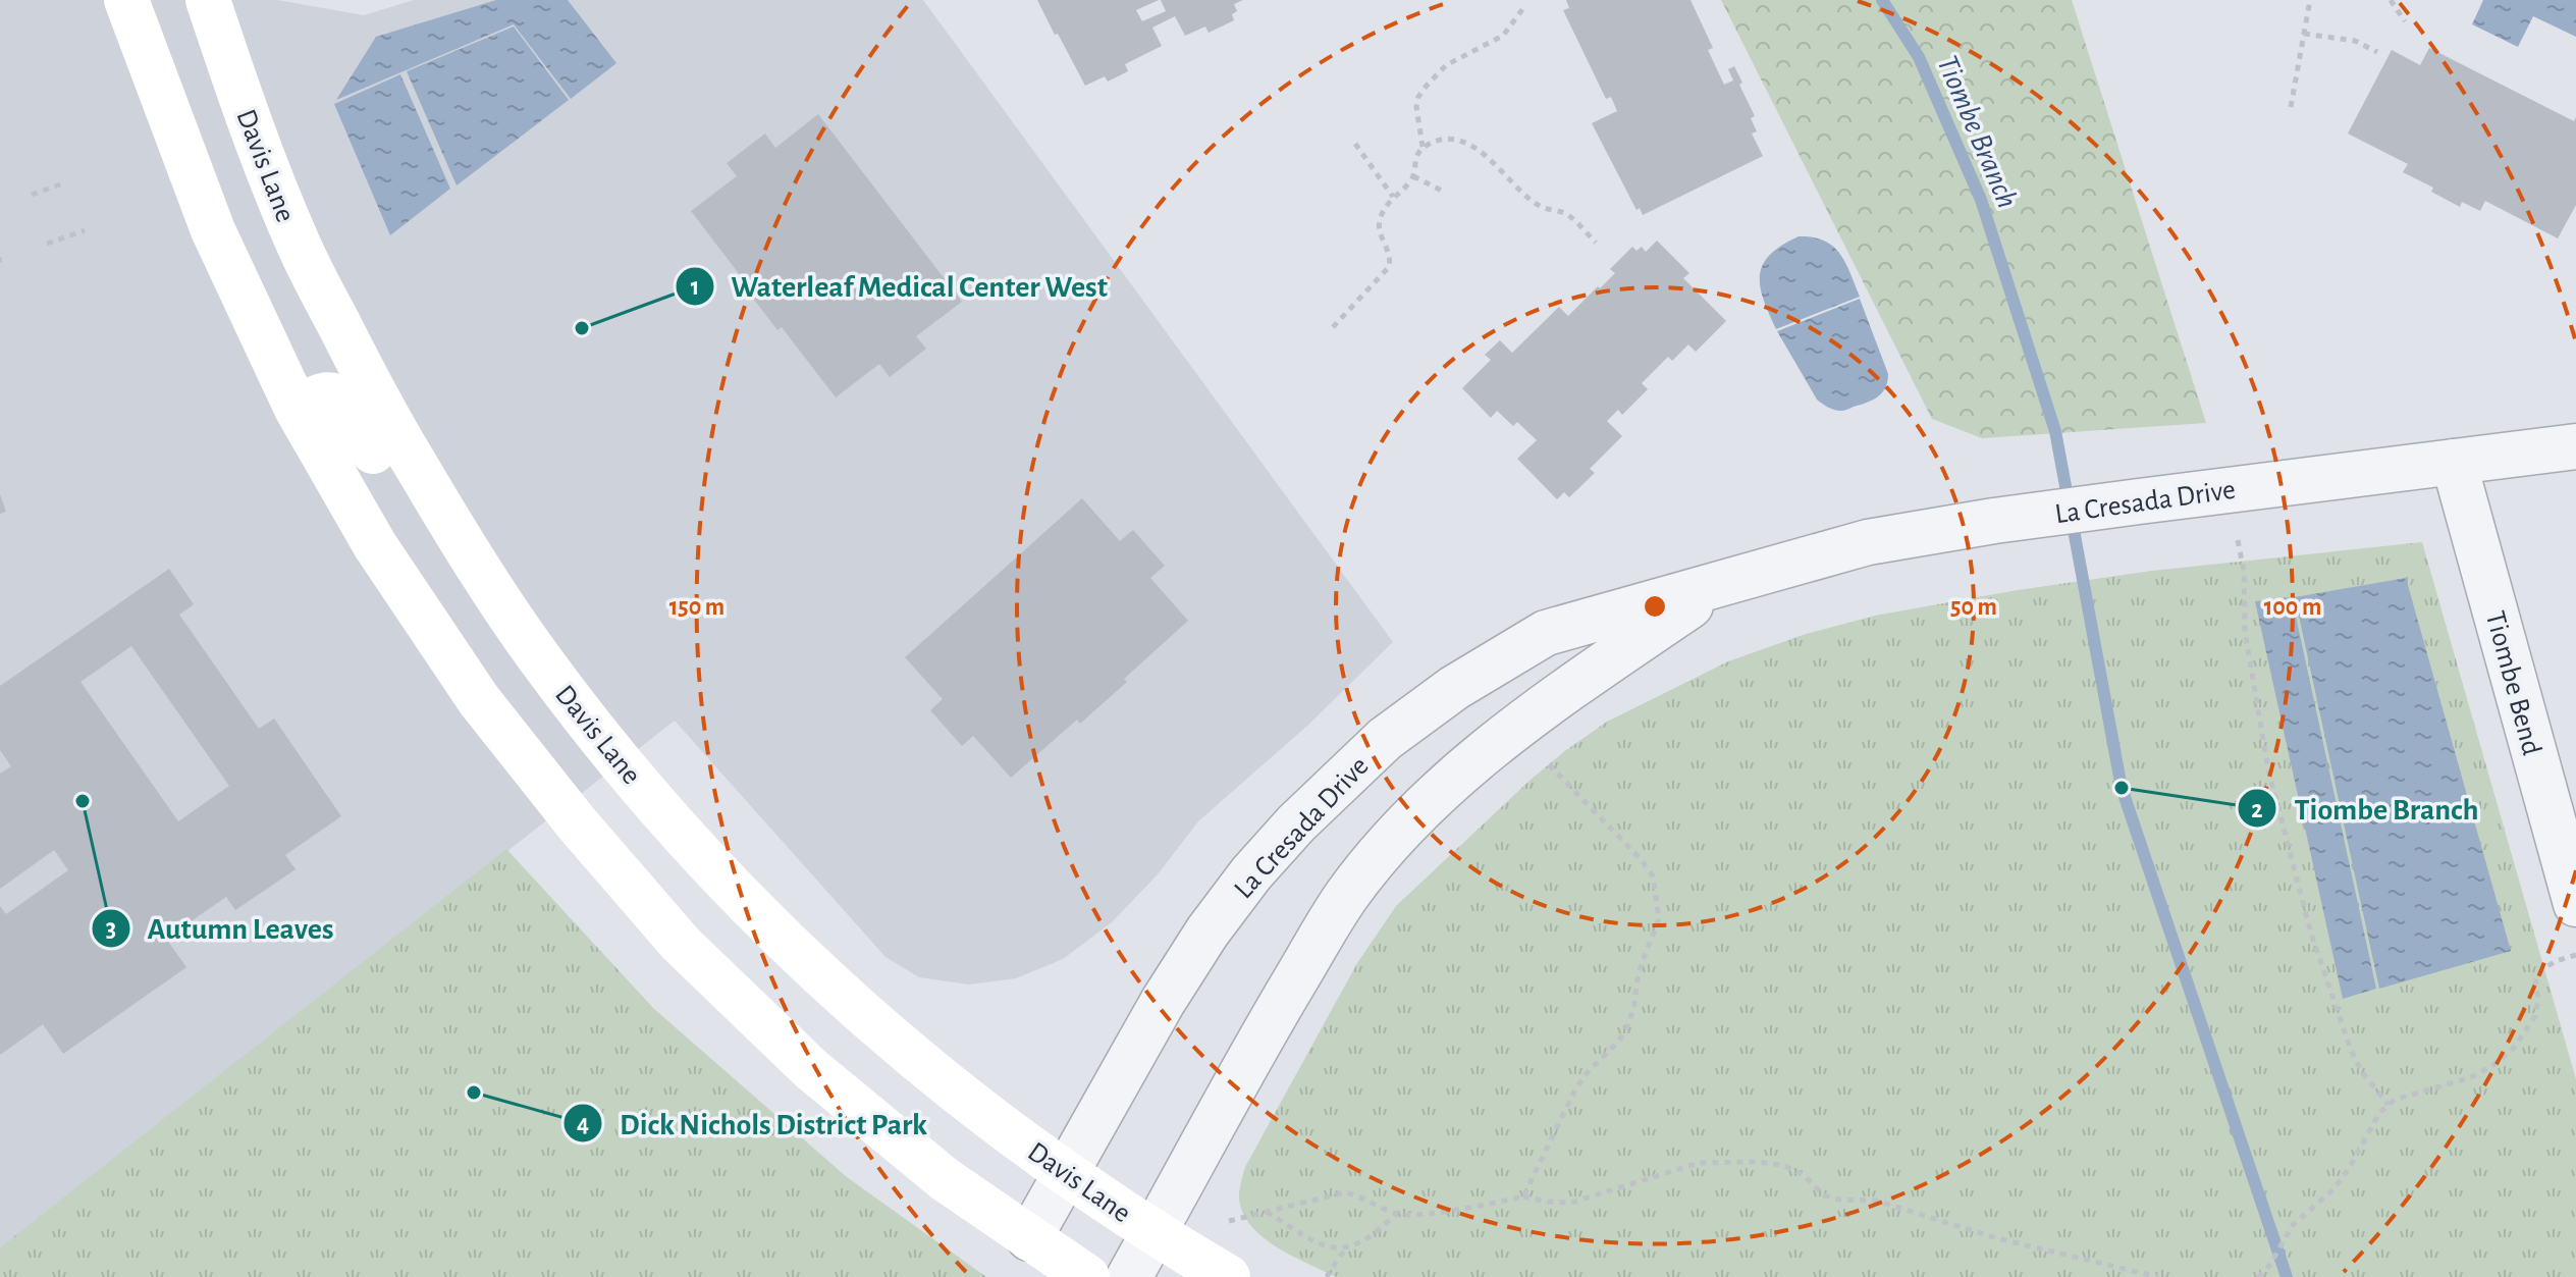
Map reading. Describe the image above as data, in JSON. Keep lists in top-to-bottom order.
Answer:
{
  "streets": {
    "main road": ["Davis Lane"],
    "street": ["La Cresada Drive", "Tiombe Bend"]
  },
  "crossings": [
    ["Davis Lane", "La Cresada Drive"],
    ["La Cresada Drive", "Tiombe Bend"]
  ],
  "water": ["Tiombe Branch"],
  "places": [
    "Waterleaf Medical Center West",
    "Tiombe Branch",
    "Autumn Leaves",
    "Dick Nichols District Park"
  ],
  "rings": ["50 m", "100 m", "150 m"]
}
